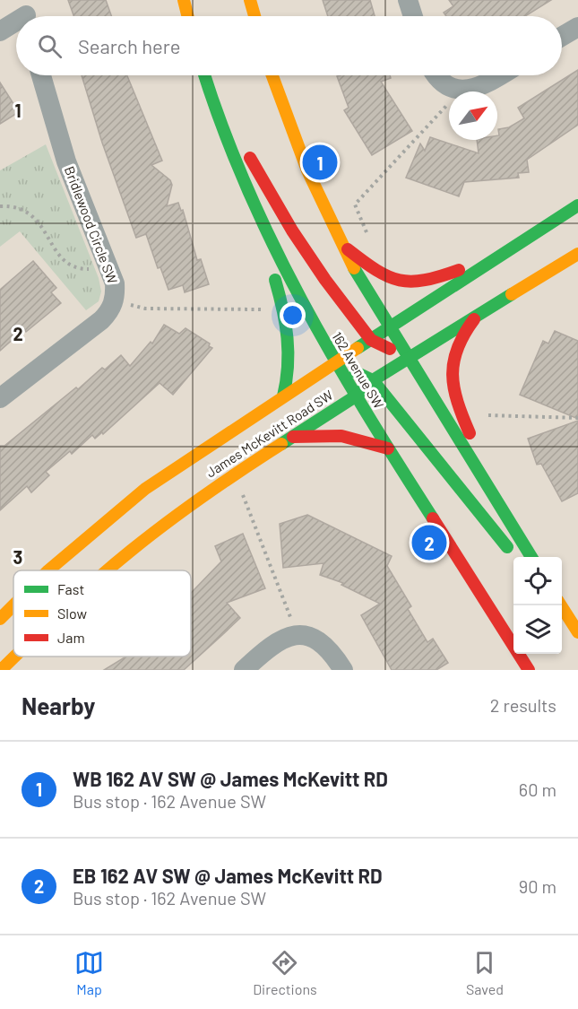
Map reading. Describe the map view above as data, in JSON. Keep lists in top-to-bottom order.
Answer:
{
  "streets": {
    "main road": ["162 Avenue SW", "James McKevitt Road SW"],
    "street": ["Bridlewood Circle SW"]
  },
  "crossings": [
    ["162 Avenue SW", "James McKevitt Road SW"]
  ],
  "legend": ["Fast", "Slow", "Jam"],
  "north": "top right",
  "page": {
    "search": "Search here",
    "pins": ["1", "2"],
    "heading": ["Nearby", "2 results"],
    "list": [
      {
        "mark": "1",
        "name": "WB 162 AV SW @ James McKevitt RD",
        "note": "Bus stop · 162 Avenue SW",
        "value": "60 m"
      },
      {
        "mark": "2",
        "name": "EB 162 AV SW @ James McKevitt RD",
        "note": "Bus stop · 162 Avenue SW",
        "value": "90 m"
      }
    ],
    "nav": ["Map", "Directions", "Saved"]
  },
  "grid": {
    "rows": ["1", "2", "3"]
  }
}
